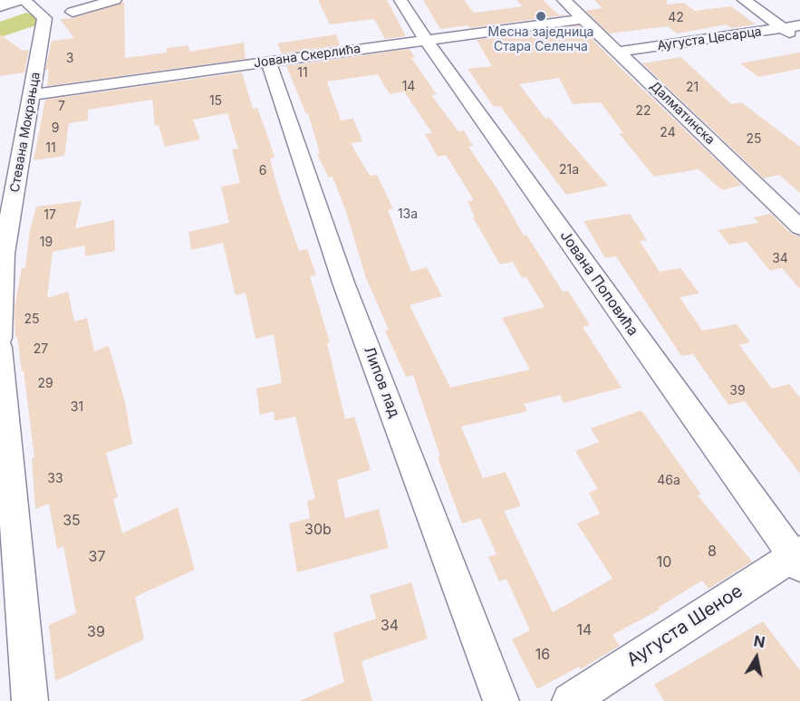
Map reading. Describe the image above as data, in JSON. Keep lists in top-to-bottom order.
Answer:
{
  "streets": {
    "street": [
      "Аугуста Цесарца",
      "Јована Скерлића",
      "Далматинска",
      "Стевана Мокрањца",
      "Јована Поповића",
      "Липов лад",
      "Аугуста Шеное"
    ]
  },
  "crossings": [
    ["Аугуста Цесарца", "Далматинска"],
    ["Јована Скерлића", "Далматинска"],
    ["Јована Скерлића", "Стевана Мокрањца"],
    ["Јована Скерлића", "Јована Поповића"],
    ["Јована Скерлића", "Липов лад"],
    ["Јована Поповића", "Аугуста Шеное"]
  ],
  "places": ["Месна заједница Стара Селенча"],
  "house_numbers": [
    "42",
    "3",
    "11",
    "14",
    "21",
    "15",
    "7",
    "22",
    "9",
    "24",
    "25",
    "11",
    "21a",
    "6",
    "13a",
    "17",
    "19",
    "34",
    "25",
    "27",
    "29",
    "39",
    "31",
    "33",
    "46a",
    "35",
    "30b",
    "8",
    "37",
    "10",
    "34",
    "14",
    "39",
    "16"
  ],
  "north": "top"
}
